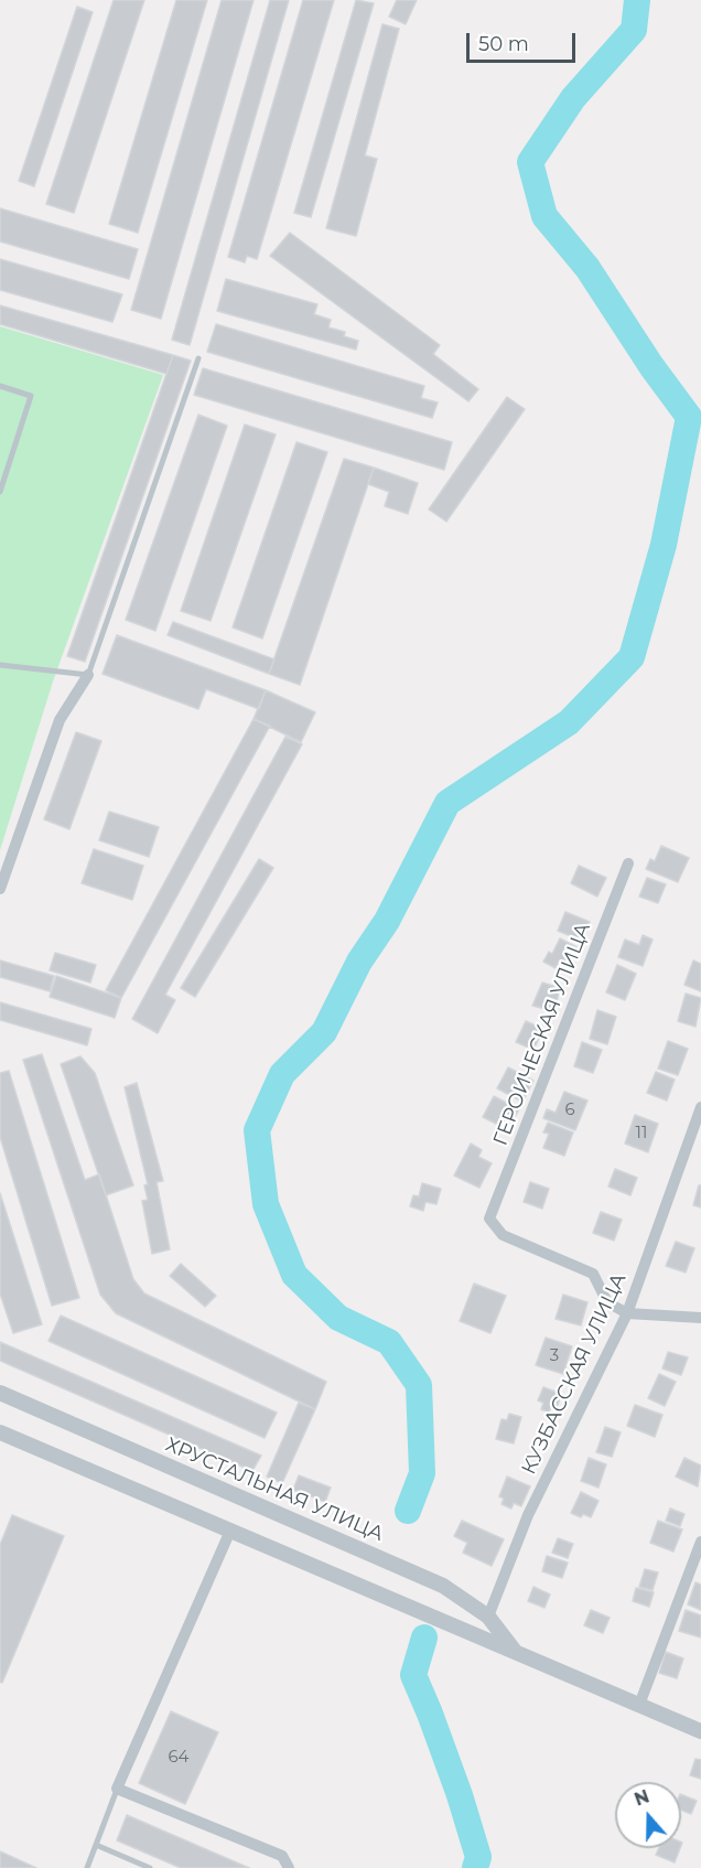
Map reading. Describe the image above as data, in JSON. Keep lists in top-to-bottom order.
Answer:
{
  "streets": {
    "street": ["ГЕРОИЧЕСКАЯ УЛИЦА", "КУЗБАССКАЯ УЛИЦА", "ХРУСТАЛЬНАЯ УЛИЦА"]
  },
  "crossings": [
    ["ГЕРОИЧЕСКАЯ УЛИЦА", "КУЗБАССКАЯ УЛИЦА"],
    ["КУЗБАССКАЯ УЛИЦА", "ХРУСТАЛЬНАЯ УЛИЦА"]
  ],
  "house_numbers": [
    "6",
    "11",
    "3",
    "64"
  ],
  "scale_bar": "50 m",
  "north": "top"
}
